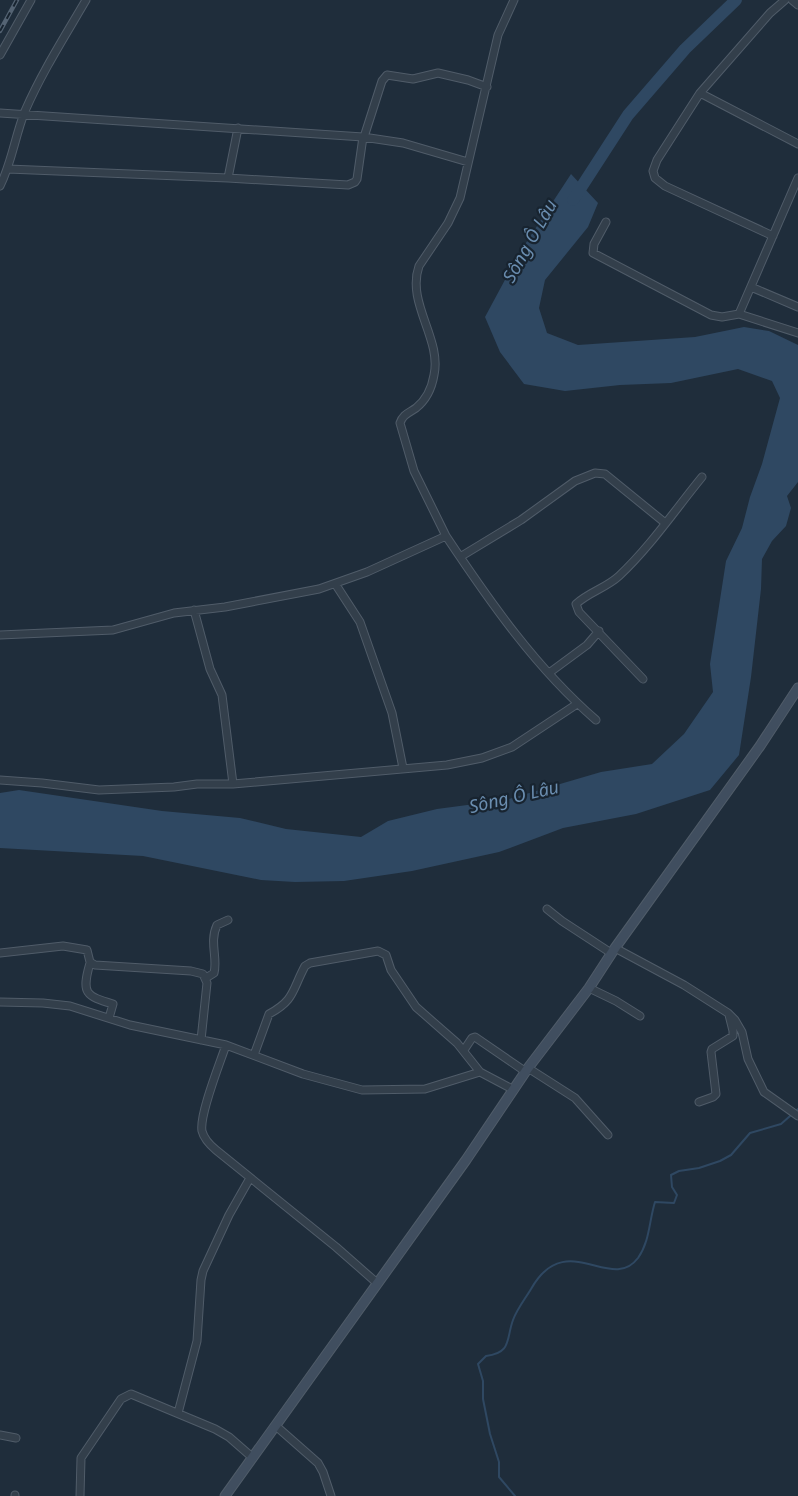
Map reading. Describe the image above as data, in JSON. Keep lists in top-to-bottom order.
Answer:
{
  "water": ["Sông Ô Lâu"]
}
